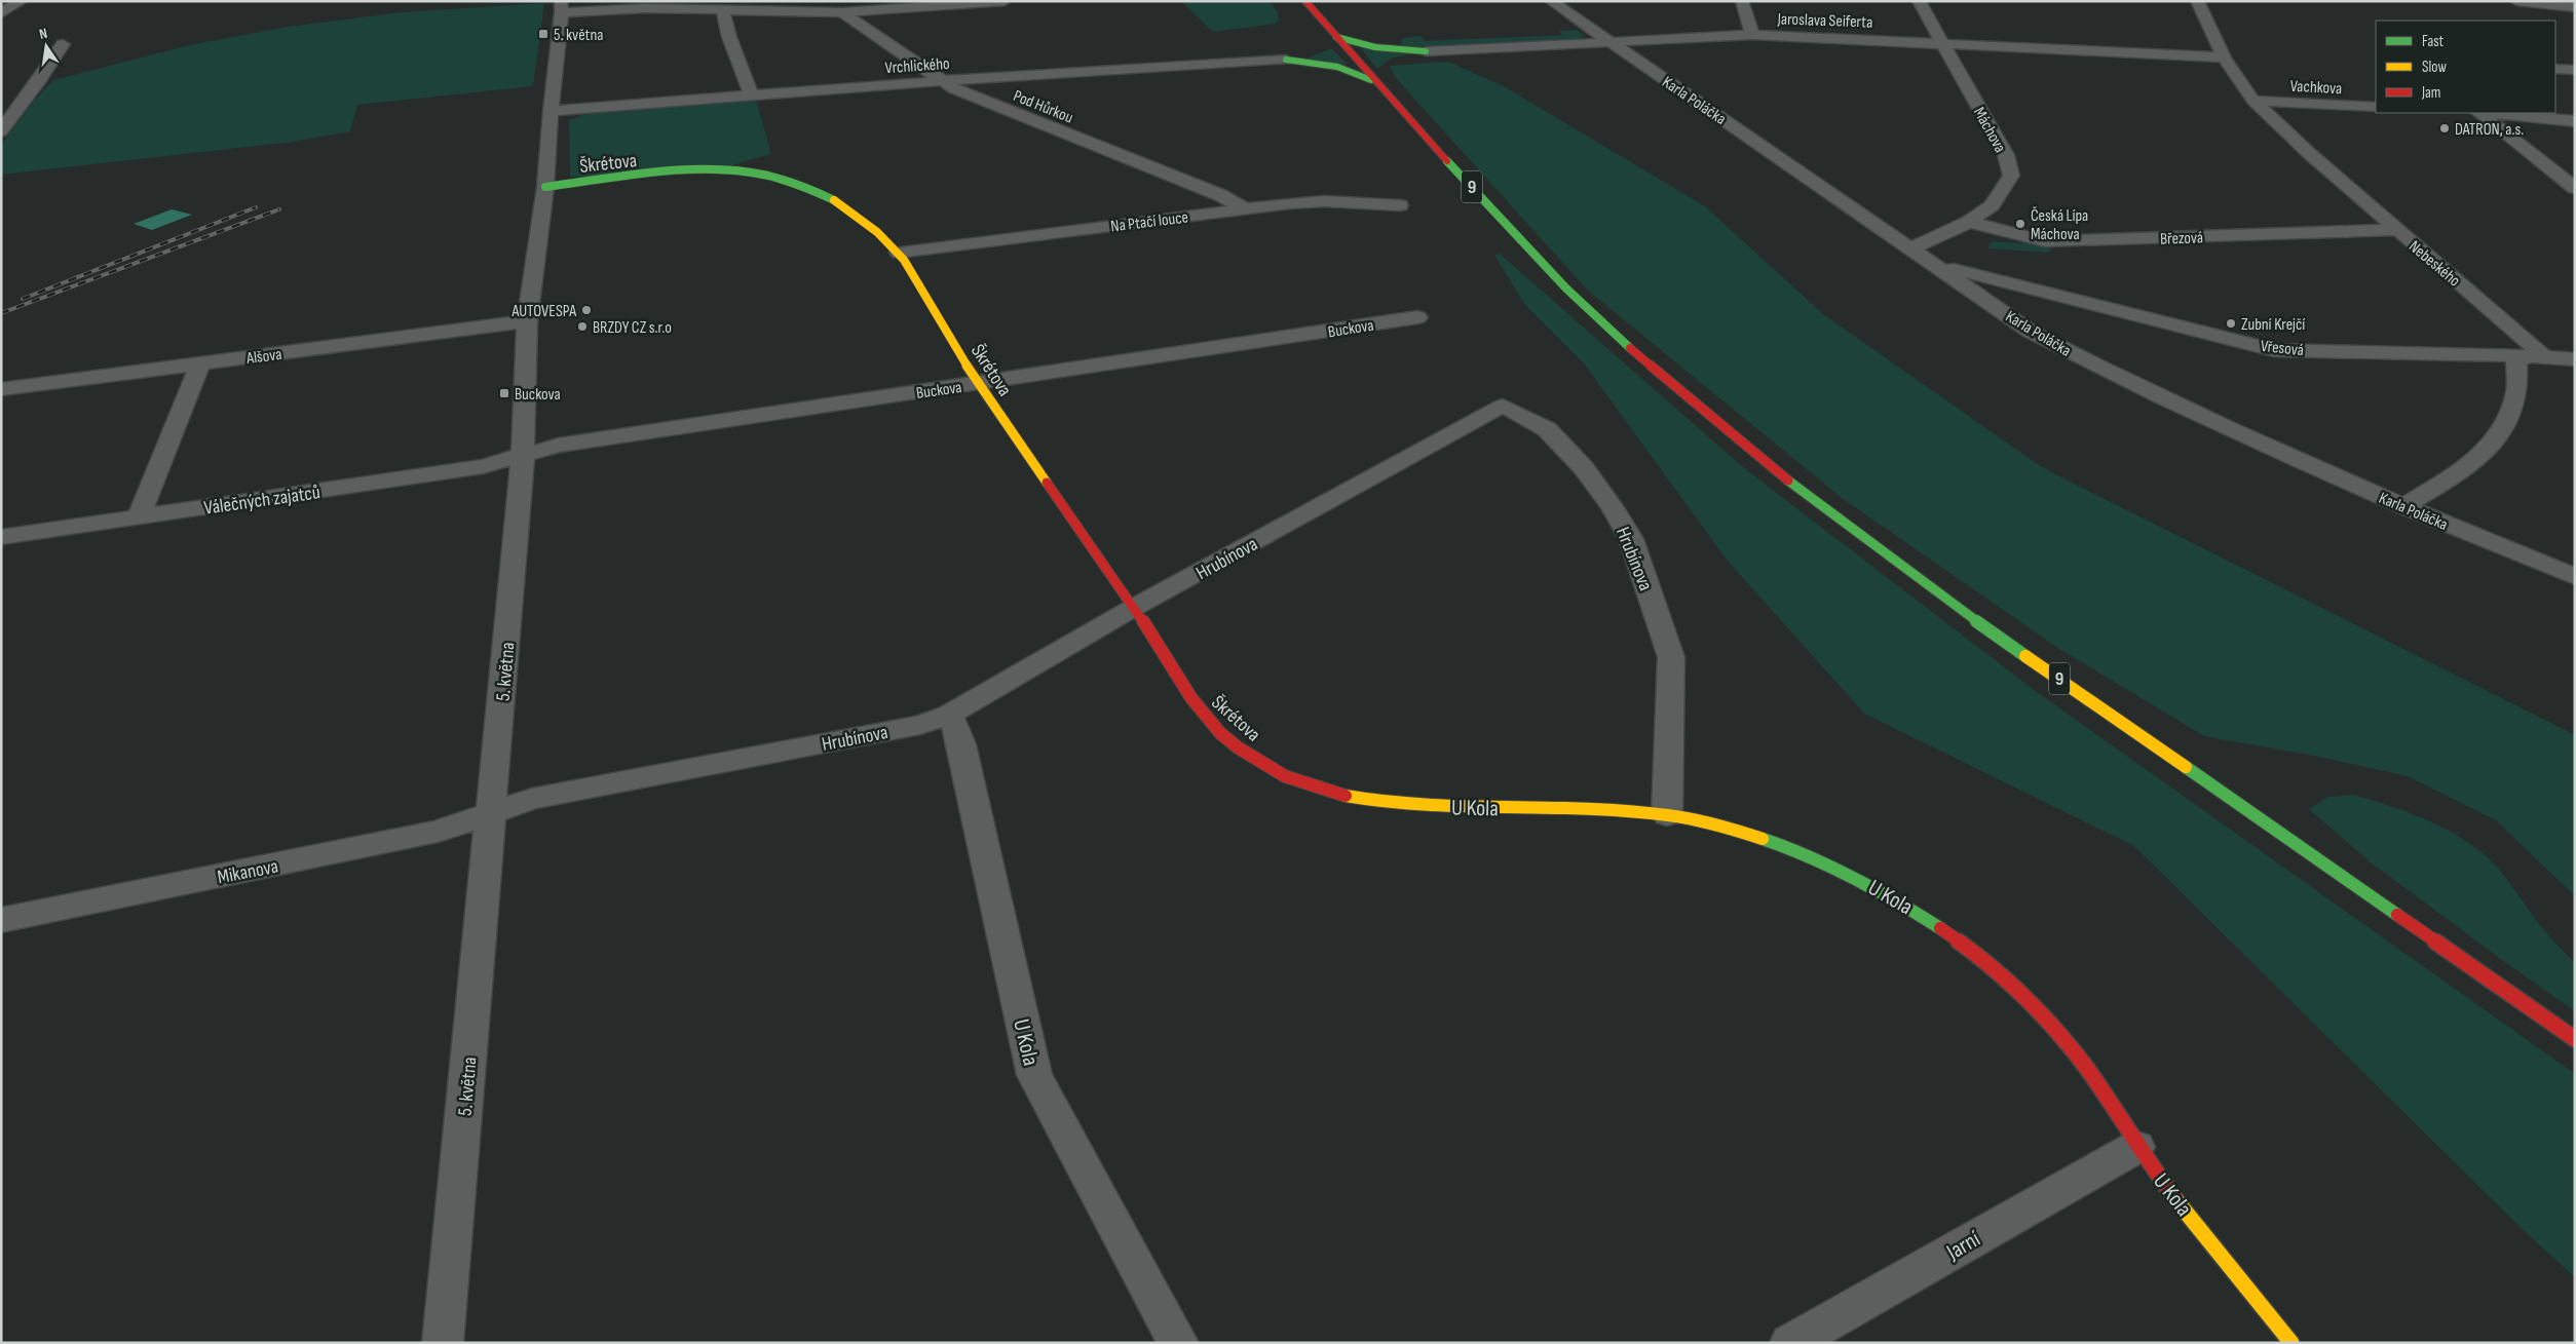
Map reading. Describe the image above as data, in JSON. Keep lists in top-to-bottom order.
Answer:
{
  "streets": {
    "main road": ["Škrétova", "9", "U Kola"],
    "street": [
      "Jaroslava Seiferta",
      "Vrchlického",
      "Vachkova",
      "Karla Poláčka",
      "Pod Hůrkou",
      "Máchova",
      "Na Ptačí louce",
      "Březová",
      "Nebeského",
      "Buckova",
      "Vřesová",
      "Alšova",
      "Válečných zajatců",
      "Hrubínova",
      "5. května",
      "Mikanova",
      "Jarní"
    ]
  },
  "crossings": [
    ["Jaroslava Seiferta", "Karla Poláčka"],
    ["Jaroslava Seiferta", "Máchova"],
    ["Jaroslava Seiferta", "Nebeského"],
    ["Vrchlického", "Pod Hůrkou"],
    ["Vrchlického", "5. května"],
    ["Vachkova", "Nebeského"],
    ["Karla Poláčka", "Máchova"],
    ["Karla Poláčka", "Nebeského"],
    ["Karla Poláčka", "Vřesová"],
    ["Pod Hůrkou", "Na Ptačí louce"],
    ["Máchova", "Březová"],
    ["Škrétova", "Na Ptačí louce"],
    ["Škrétova", "Buckova"],
    ["Škrétova", "Hrubínova"],
    ["Škrétova", "5. května"],
    ["Škrétova", "U Kola"],
    ["Březová", "Nebeského"],
    ["Nebeského", "Vřesová"],
    ["Buckova", "Válečných zajatců"],
    ["Buckova", "5. května"],
    ["Alšova", "5. května"],
    ["Válečných zajatců", "5. května"],
    ["Hrubínova", "5. května"],
    ["Hrubínova", "U Kola"],
    ["Hrubínova", "Mikanova"],
    ["5. května", "Mikanova"],
    ["U Kola", "Jarní"]
  ],
  "places": {
    "transit": ["5. května", "Buckova"],
    "other": [
      "DATRON, a.s.",
      "Česká Lípa Máchova",
      "AUTOVESPA",
      "Zubní Krejčí",
      "BRZDY CZ s.r.o"
    ]
  },
  "legend": ["Fast", "Slow", "Jam"],
  "north": "top"
}
